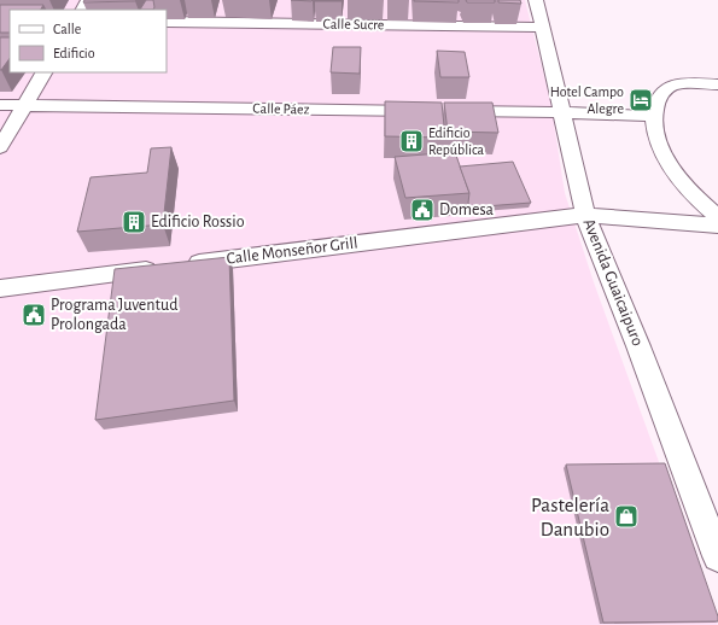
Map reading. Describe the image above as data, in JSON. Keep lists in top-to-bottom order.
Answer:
{
  "streets": {
    "street": [
      "Calle Sucre",
      "Calle Páez",
      "Calle Monseñor Grill",
      "Avenida Guaicaipuro"
    ]
  },
  "crossings": [
    ["Calle Sucre", "Avenida Guaicaipuro"],
    ["Calle Monseñor Grill", "Avenida Guaicaipuro"]
  ],
  "places": {
    "hotel": ["Hotel Campo Alegre"],
    "building": ["Edificio República", "Edificio Rossio"],
    "public building": ["Domesa", "Programa Juventud Prolongada"],
    "shop": ["Pastelería Danubio"]
  },
  "legend": ["Calle", "Edificio"]
}
